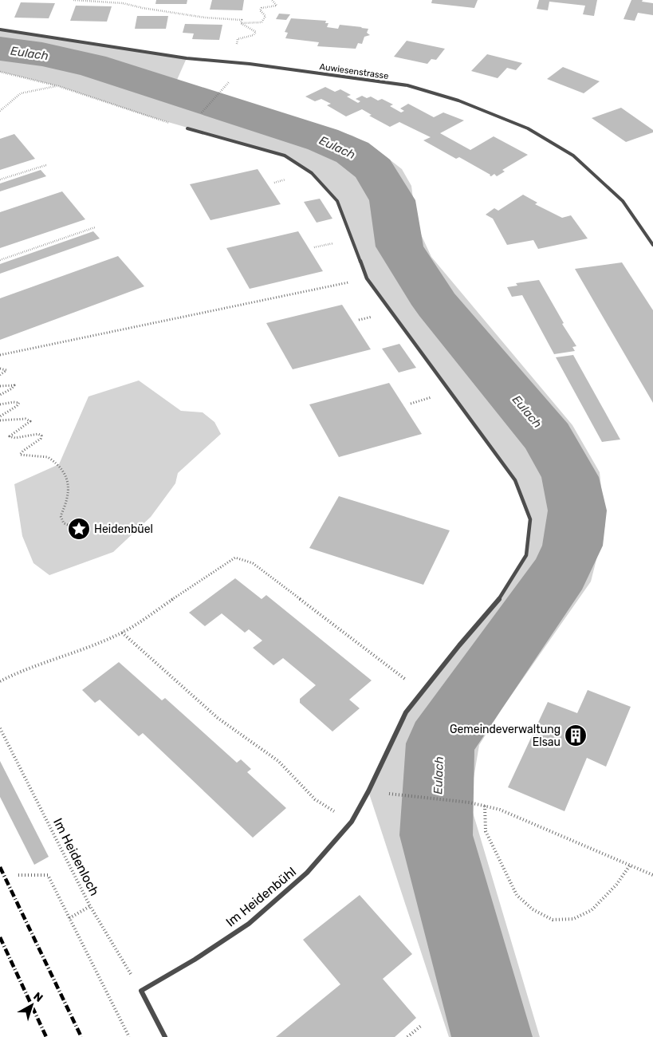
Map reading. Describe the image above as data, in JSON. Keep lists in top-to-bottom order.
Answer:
{
  "streets": {
    "street": ["Auwiesenstrasse", "Im Heidenbühl"],
    "path": ["Im Heidenloch"]
  },
  "crossings": [
    ["Im Heidenloch", "Im Heidenbühl"]
  ],
  "water": ["Eulach"],
  "places": {
    "place": ["Heidenbüel"],
    "building": ["Gemeindeverwaltung Elsau"]
  },
  "north": "top right"
}
